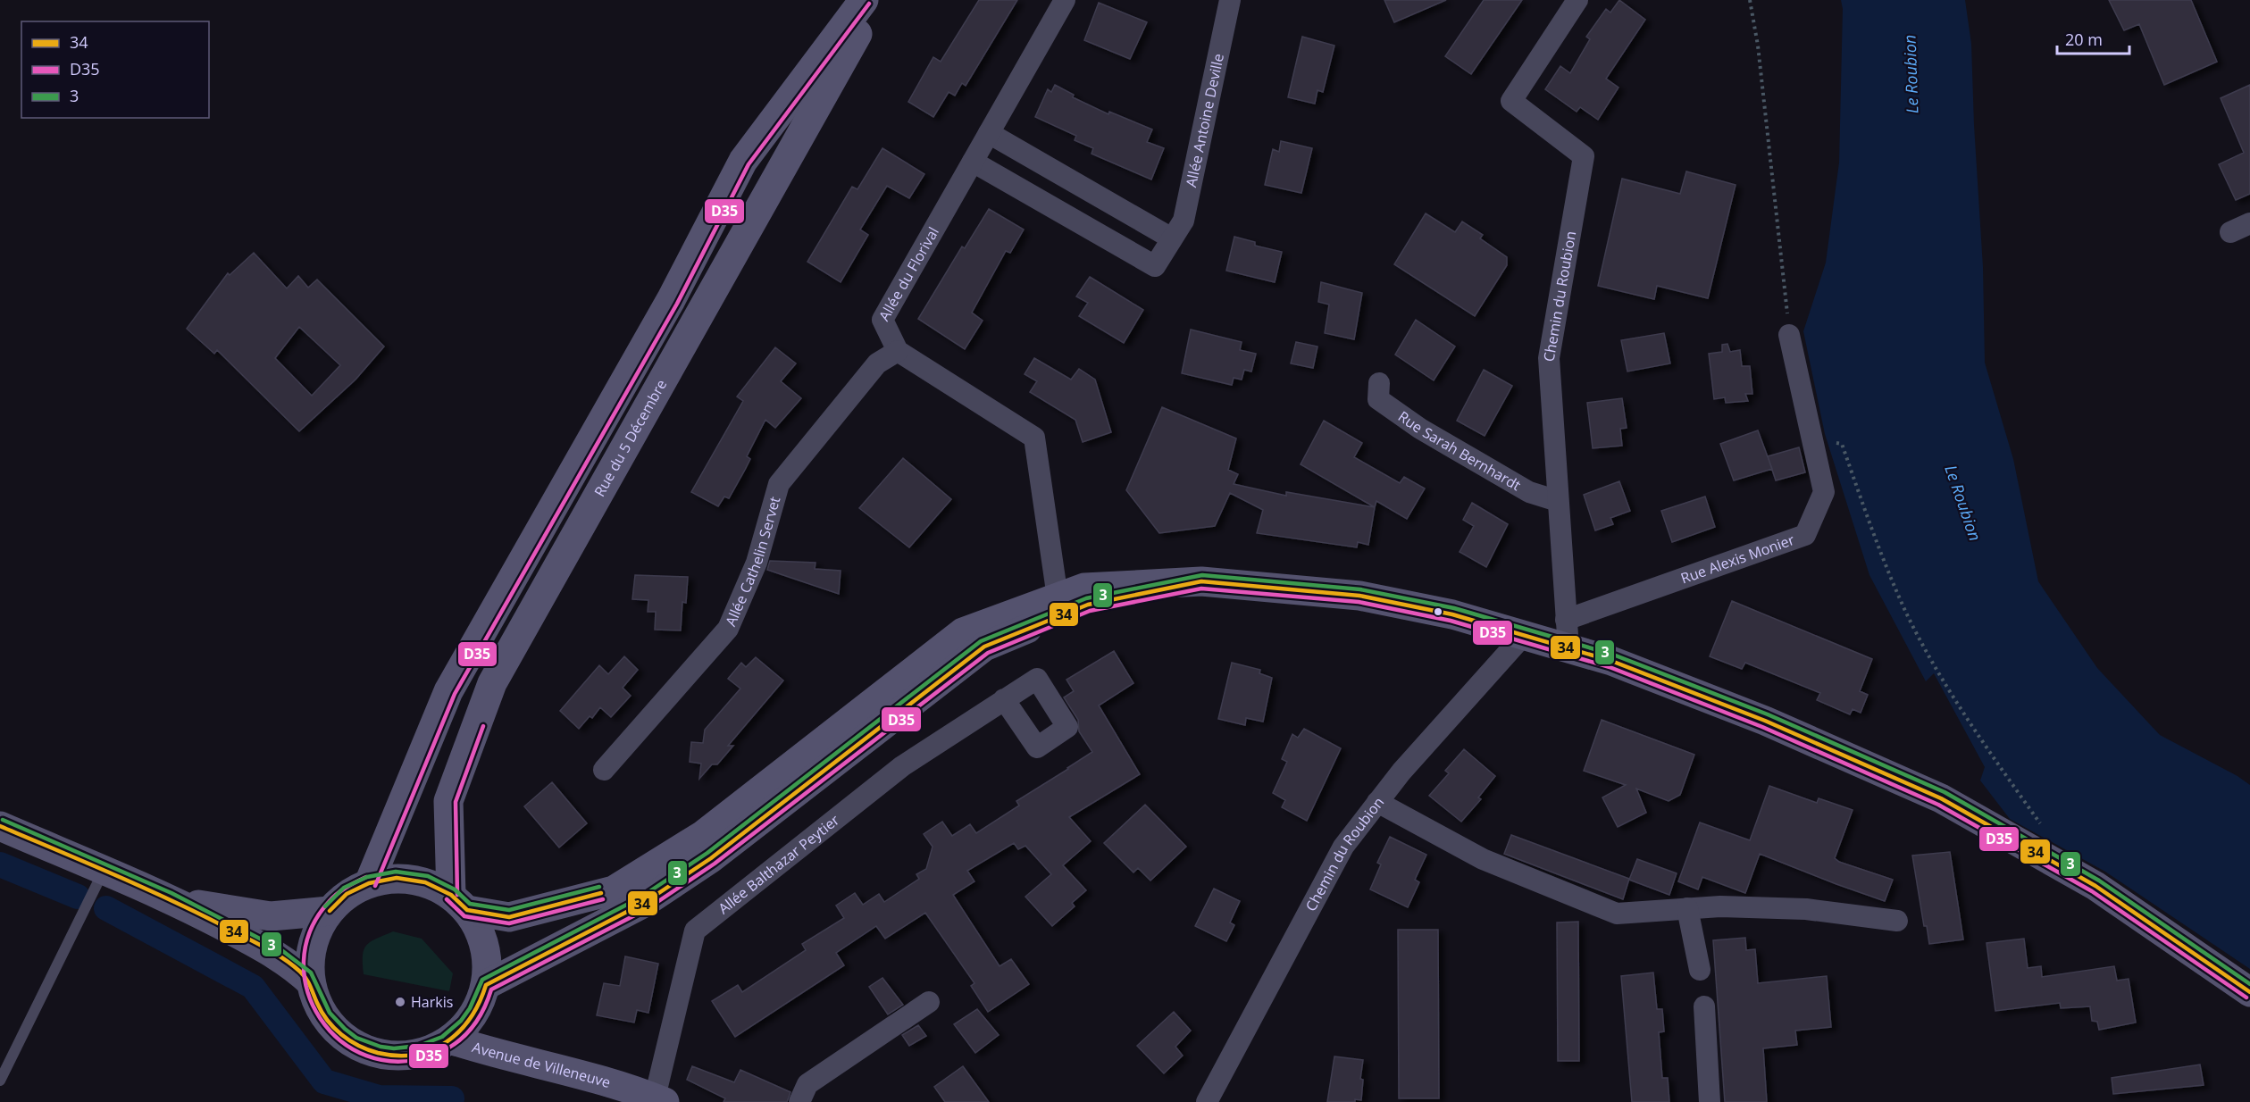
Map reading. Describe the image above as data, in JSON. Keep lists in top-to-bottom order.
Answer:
{
  "streets": {
    "main road": ["Rue du 5 Décembre", "Avenue de Villeneuve"],
    "street": [
      "Allée Antoine Deville",
      "Allée du Florival",
      "Chemin du Roubion",
      "Rue Sarah Bernhardt",
      "Rue Alexis Monier",
      "Allée Cathelin Servet",
      "Allée Balthazar Peytier"
    ]
  },
  "crossings": [
    ["Allée Antoine Deville", "Allée du Florival"],
    ["Allée du Florival", "Allée Cathelin Servet"],
    ["Chemin du Roubion", "Rue Sarah Bernhardt"],
    ["Chemin du Roubion", "Rue Alexis Monier"],
    ["Rue du 5 Décembre", "Avenue de Villeneuve"],
    ["Allée Balthazar Peytier", "Avenue de Villeneuve"]
  ],
  "water": ["Le Roubion"],
  "places": ["Harkis"],
  "lines": ["transit line D35", "transit line 3", "transit line 34"],
  "legend": ["34", "D35", "3"],
  "scale_bar": "20 m"
}
